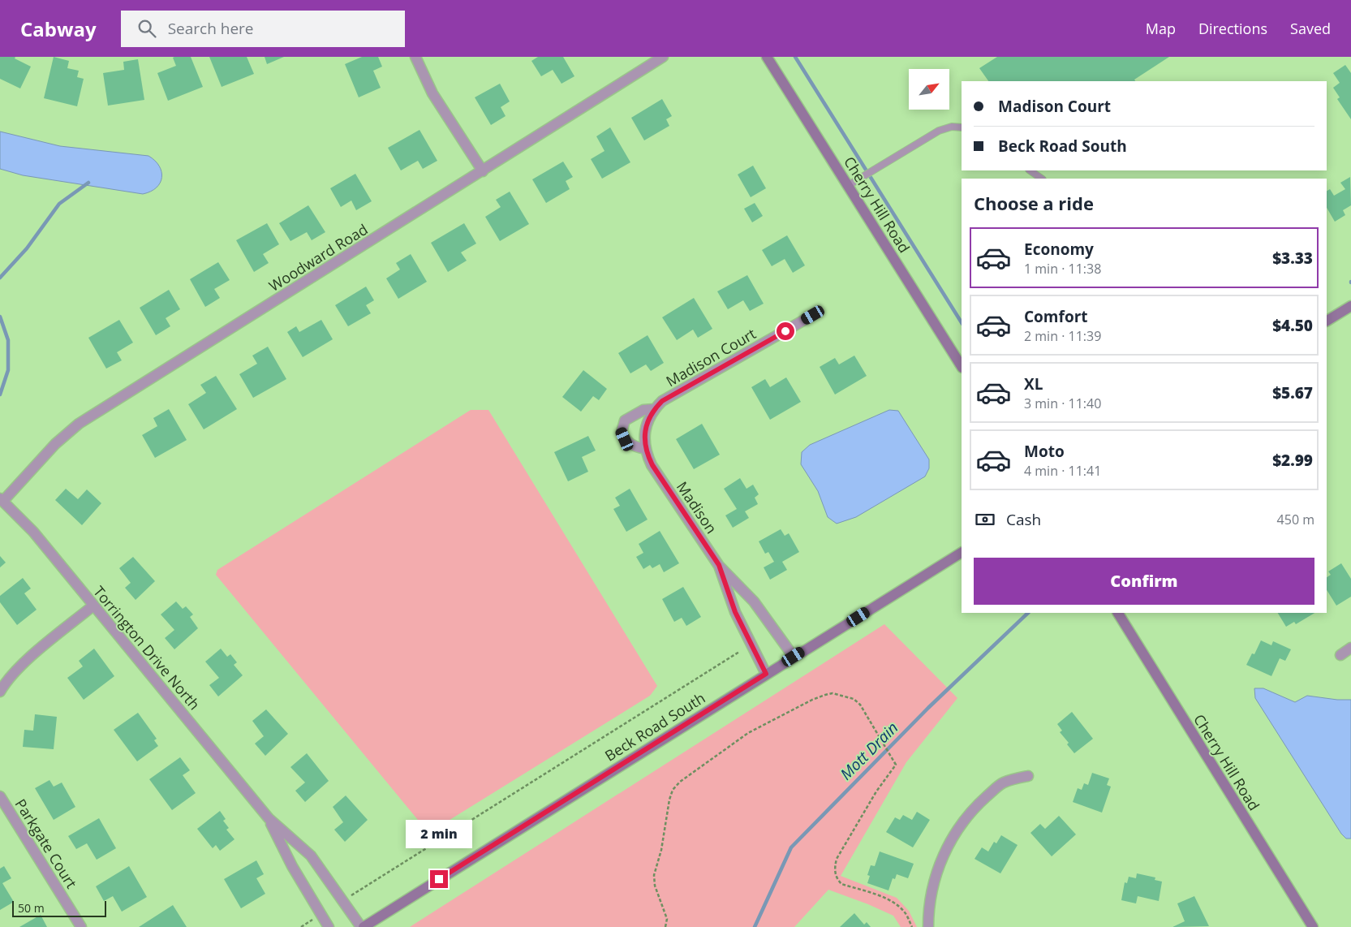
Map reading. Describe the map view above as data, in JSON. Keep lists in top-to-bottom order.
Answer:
{
  "streets": {
    "main road": ["Cherry Hill Road", "Beck Road South"],
    "street": [
      "Woodward Road",
      "Madison Court",
      "Madison",
      "Torrington Drive North",
      "Parkgate Court"
    ]
  },
  "crossings": [
    ["Woodward Road", "Torrington Drive North"],
    ["Madison Court", "Madison"],
    ["Madison", "Beck Road South"],
    ["Torrington Drive North", "Beck Road South"]
  ],
  "water": ["Mott Drain"],
  "scale_bar": "50 m",
  "north": "top right",
  "page": {
    "header": "Cabway",
    "search": "Search here",
    "nav": ["Map", "Directions", "Saved"],
    "banner": ["Madison Court", "Beck Road South"],
    "heading": "Choose a ride",
    "list": [
      {
        "name": "Economy",
        "note": "1 min · 11:38",
        "value": "$3.33"
      },
      {
        "name": "Comfort",
        "note": "2 min · 11:39",
        "value": "$4.50"
      },
      {
        "name": "XL",
        "note": "3 min · 11:40",
        "value": "$5.67"
      },
      {
        "name": "Moto",
        "note": "4 min · 11:41",
        "value": "$2.99"
      }
    ],
    "pay": ["Cash", "450 m"],
    "buttons": "Confirm",
    "bubble": "2 min",
    "scale": "50 m"
  }
}
